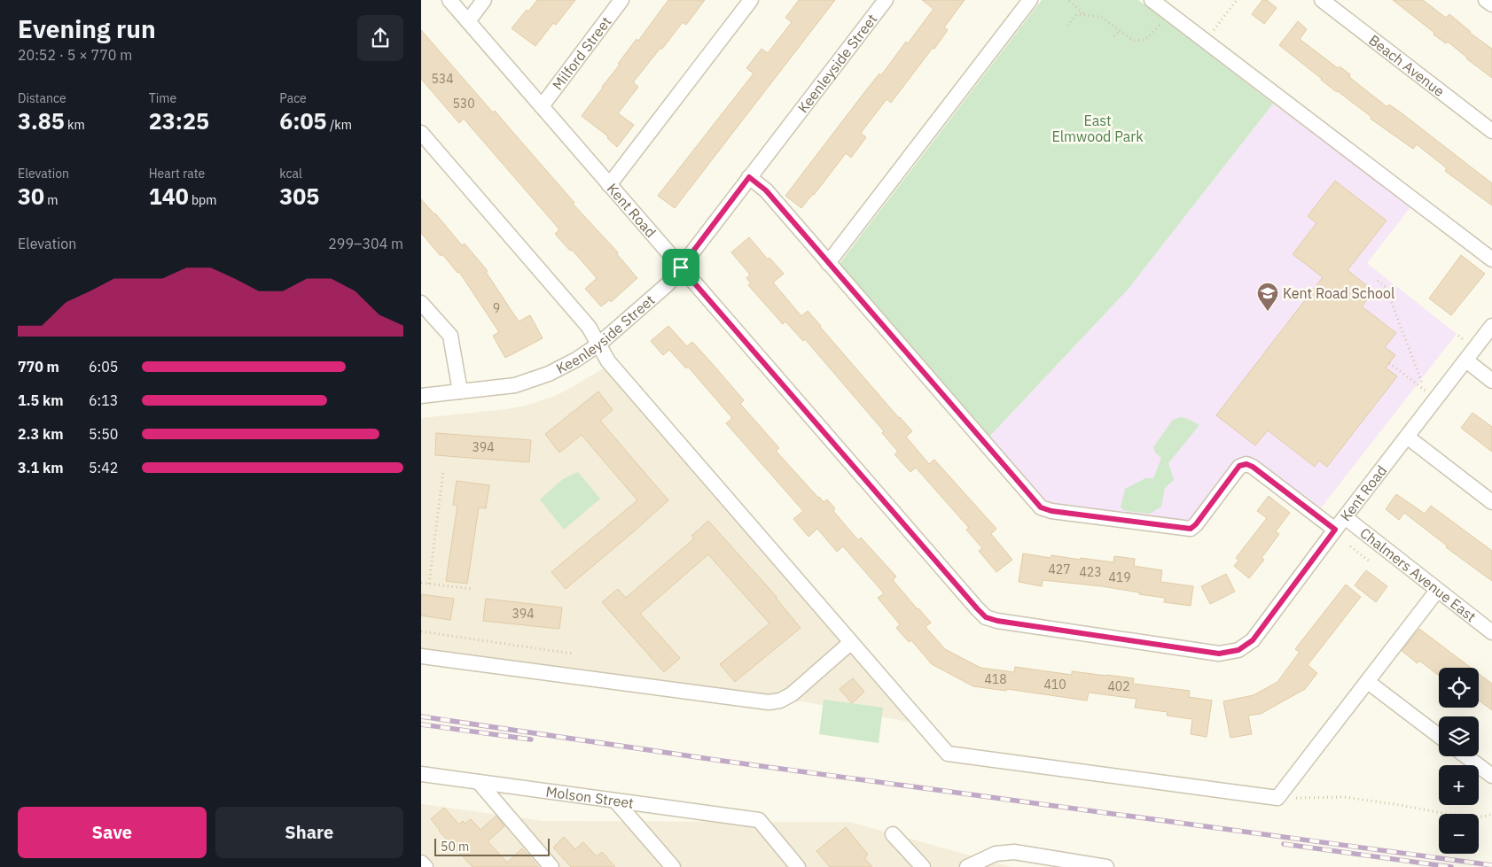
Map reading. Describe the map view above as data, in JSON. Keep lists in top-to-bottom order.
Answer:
{
  "streets": {
    "street": [
      "Milford Street",
      "Keenleyside Street",
      "Beach Avenue",
      "Kent Road",
      "Chalmers Avenue East",
      "Molson Street"
    ]
  },
  "crossings": [
    ["Milford Street", "Kent Road"],
    ["Keenleyside Street", "Kent Road"],
    ["Kent Road", "Chalmers Avenue East"]
  ],
  "parks": ["East Elmwood Park"],
  "places": {
    "school or university": ["Kent Road School"]
  },
  "house_numbers": [
    "534",
    "530",
    "9",
    "394",
    "427",
    "423",
    "419",
    "394",
    "418",
    "410",
    "402"
  ],
  "scale_bar": "50 m",
  "page": {
    "heading": ["Evening run", "20:52 · 5 × 770 m"],
    "stats": [
      ["Distance", "3.85 km"],
      ["Time", "23:25"],
      ["Pace", "6:05 /km"],
      ["Elevation", "30 m"],
      ["Heart rate", "140 bpm"],
      ["kcal", "305"]
    ],
    "chart": ["Elevation", "299–304 m"],
    "list": [
      {
        "name": "770 m",
        "note": "6:05"
      },
      {
        "name": "1.5 km",
        "note": "6:13"
      },
      {
        "name": "2.3 km",
        "note": "5:50"
      },
      {
        "name": "3.1 km",
        "note": "5:42"
      }
    ],
    "map_buttons": ["+", "−"],
    "buttons": ["Save", "Share"],
    "scale": "50 m"
  }
}
